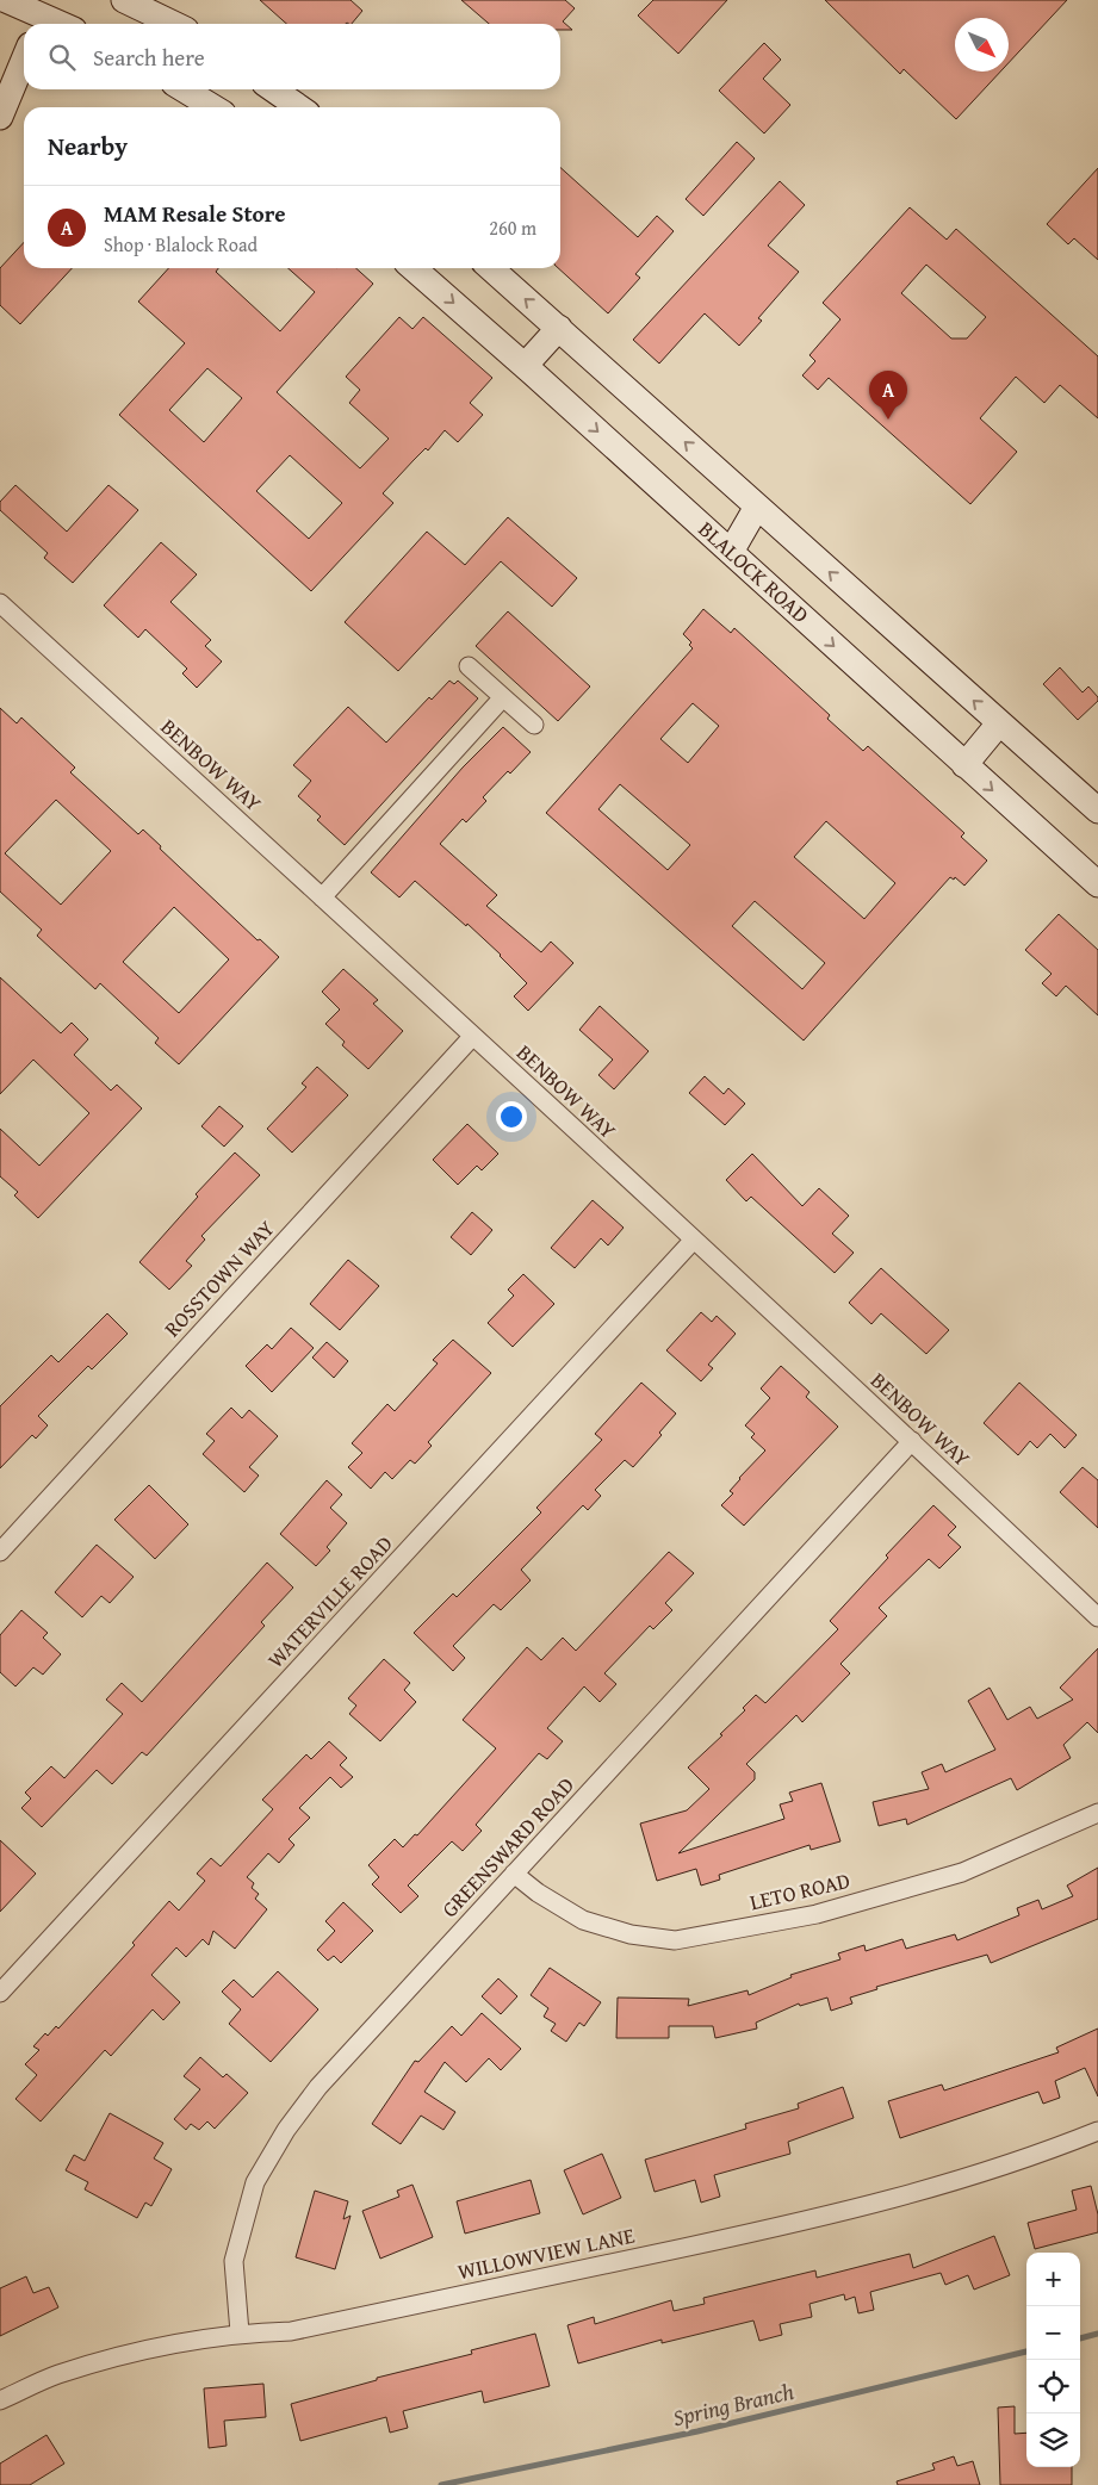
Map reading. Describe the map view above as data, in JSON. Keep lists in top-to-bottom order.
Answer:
{
  "streets": {
    "main road": ["BLALOCK ROAD"],
    "street": [
      "BENBOW WAY",
      "ROSSTOWN WAY",
      "WATERVILLE ROAD",
      "GREENSWARD ROAD",
      "LETO ROAD",
      "WILLOWVIEW LANE"
    ]
  },
  "crossings": [
    ["BENBOW WAY", "ROSSTOWN WAY"],
    ["BENBOW WAY", "WATERVILLE ROAD"],
    ["BENBOW WAY", "GREENSWARD ROAD"],
    ["GREENSWARD ROAD", "LETO ROAD"],
    ["GREENSWARD ROAD", "WILLOWVIEW LANE"]
  ],
  "water": ["Spring Branch"],
  "north": "bottom right",
  "page": {
    "search": "Search here",
    "heading": "Nearby",
    "list": [
      {
        "mark": "A",
        "name": "MAM Resale Store",
        "note": "Shop · Blalock Road",
        "value": "260 m"
      }
    ],
    "pins": "A",
    "map_buttons": ["+", "−"]
  }
}
